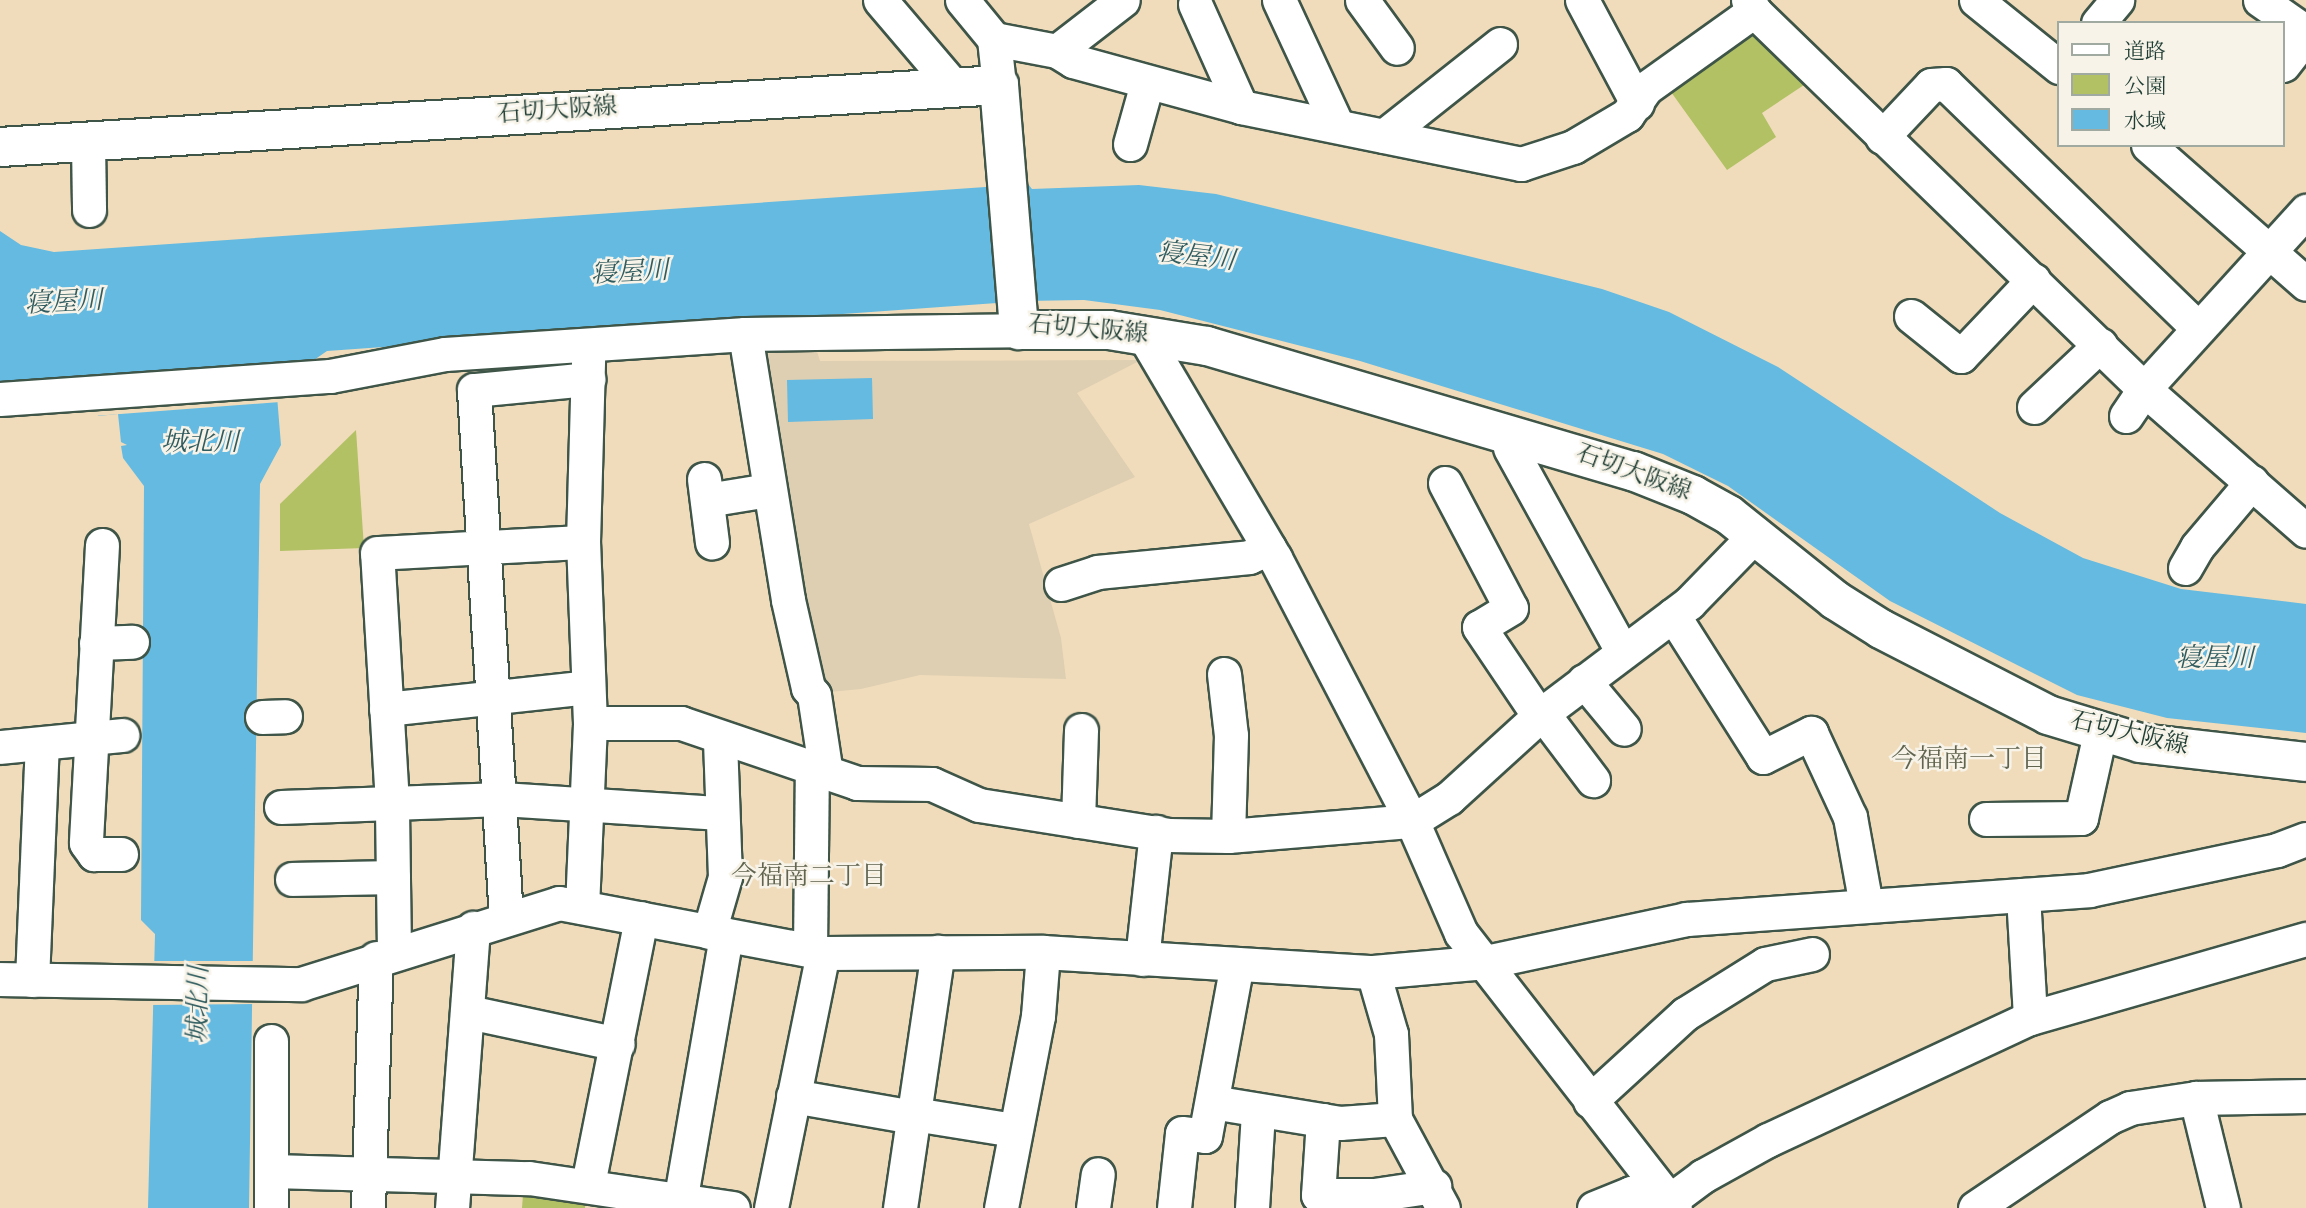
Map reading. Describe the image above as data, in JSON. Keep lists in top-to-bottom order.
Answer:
{
  "streets": {
    "main road": ["石切大阪線"]
  },
  "districts": ["今福南一丁目", "今福南二丁目"],
  "water": ["寝屋川", "城北川"],
  "legend": ["道路", "公園", "水域"]
}
